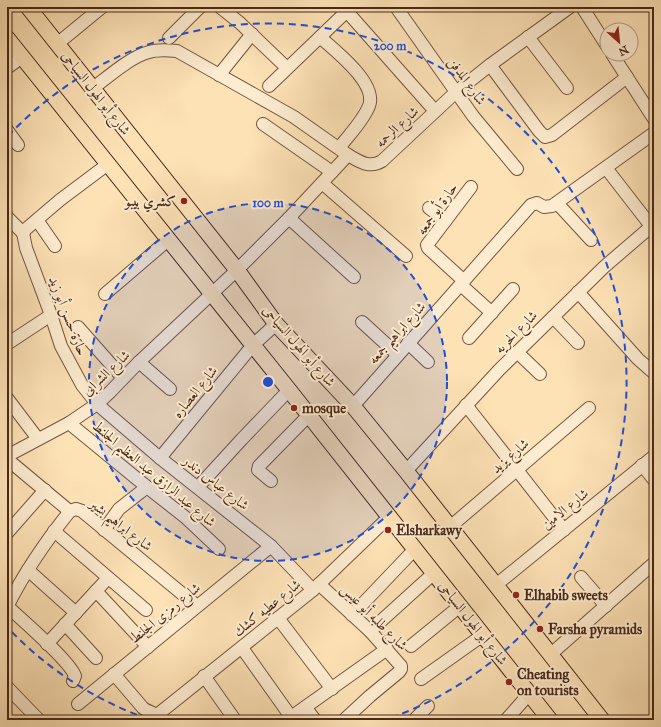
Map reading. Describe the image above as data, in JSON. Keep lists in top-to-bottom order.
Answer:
{
  "streets": {
    "main road": ["شارع أبو الهول السياحى"],
    "street": [
      "شارع المدفن",
      "شارع الرحمه",
      "حارة أبو جمعه",
      "حارة حسن أبو زيد",
      "شارع الحريه",
      "شارع ابراهيم جمعه",
      "شارع الشرابى",
      "شارع العصاره",
      "شارع يزيد",
      "شارع عبد الرازق عبد العظيم الجلنط",
      "شارع عباس دندر",
      "شارع الامين",
      "شارع ابراهيم بشير",
      "شارع عطيه كشك",
      "شارع رمزى الجلنط",
      "شارع طلبه أبو عيس"
    ]
  },
  "crossings": [
    ["شارع المدفن", "شارع الرحمه"],
    ["شارع أبو الهول السياحى", "شارع الرحمه"],
    ["شارع أبو الهول السياحى", "شارع الحريه"],
    ["شارع أبو الهول السياحى", "شارع ابراهيم جمعه"],
    ["شارع أبو الهول السياحى", "شارع الشرابى"],
    ["شارع أبو الهول السياحى", "شارع العصاره"],
    ["شارع أبو الهول السياحى", "شارع يزيد"],
    ["شارع أبو الهول السياحى", "شارع الامين"],
    ["شارع أبو الهول السياحى", "شارع عطيه كشك"],
    ["حارة أبو جمعه", "شارع ابراهيم جمعه"],
    ["حارة حسن أبو زيد", "شارع الشرابى"],
    ["حارة حسن أبو زيد", "شارع عباس دندر"],
    ["شارع الشرابى", "شارع عبد الرازق عبد العظيم الجلنط"],
    ["شارع الشرابى", "شارع عباس دندر"],
    ["شارع الشرابى", "شارع ابراهيم بشير"],
    ["شارع العصاره", "شارع عباس دندر"],
    ["شارع عباس دندر", "شارع عطيه كشك"],
    ["شارع عباس دندر", "شارع رمزى الجلنط"],
    ["شارع عباس دندر", "شارع طلبه أبو عيس"],
    ["شارع ابراهيم بشير", "شارع رمزى الجلنط"],
    ["شارع عطيه كشك", "شارع طلبه أبو عيس"]
  ],
  "places": [
    "كشري بيبو",
    "mosque",
    "Elsharkawy",
    "Elhabib sweets",
    "Farsha pyramids",
    "Cheating on tourists"
  ],
  "north": "bottom right",
  "rings": ["200 m", "100 m"]
}
